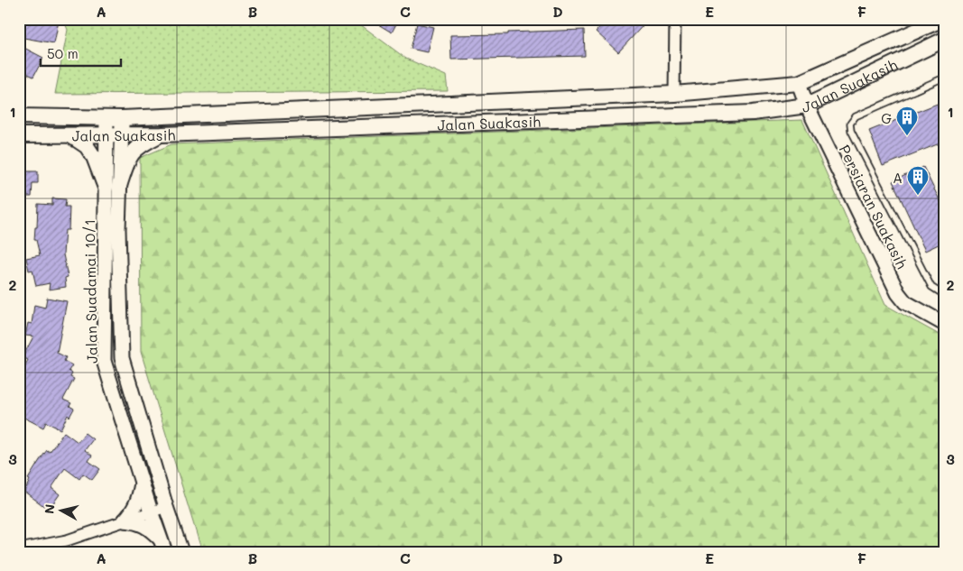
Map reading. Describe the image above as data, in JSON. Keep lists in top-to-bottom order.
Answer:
{
  "streets": {
    "main road": ["Jalan Suakasih"],
    "street": ["Persiaran Suakasih", "Jalan Suadamai 10/1"]
  },
  "crossings": [
    ["Jalan Suakasih", "Persiaran Suakasih"],
    ["Jalan Suakasih", "Jalan Suadamai 10/1"]
  ],
  "places": {
    "building": ["G", "A"]
  },
  "scale_bar": "50 m",
  "north": "left",
  "grid": {
    "columns": [
      "A",
      "B",
      "C",
      "D",
      "E",
      "F"
    ],
    "rows": ["1", "2", "3"]
  }
}
